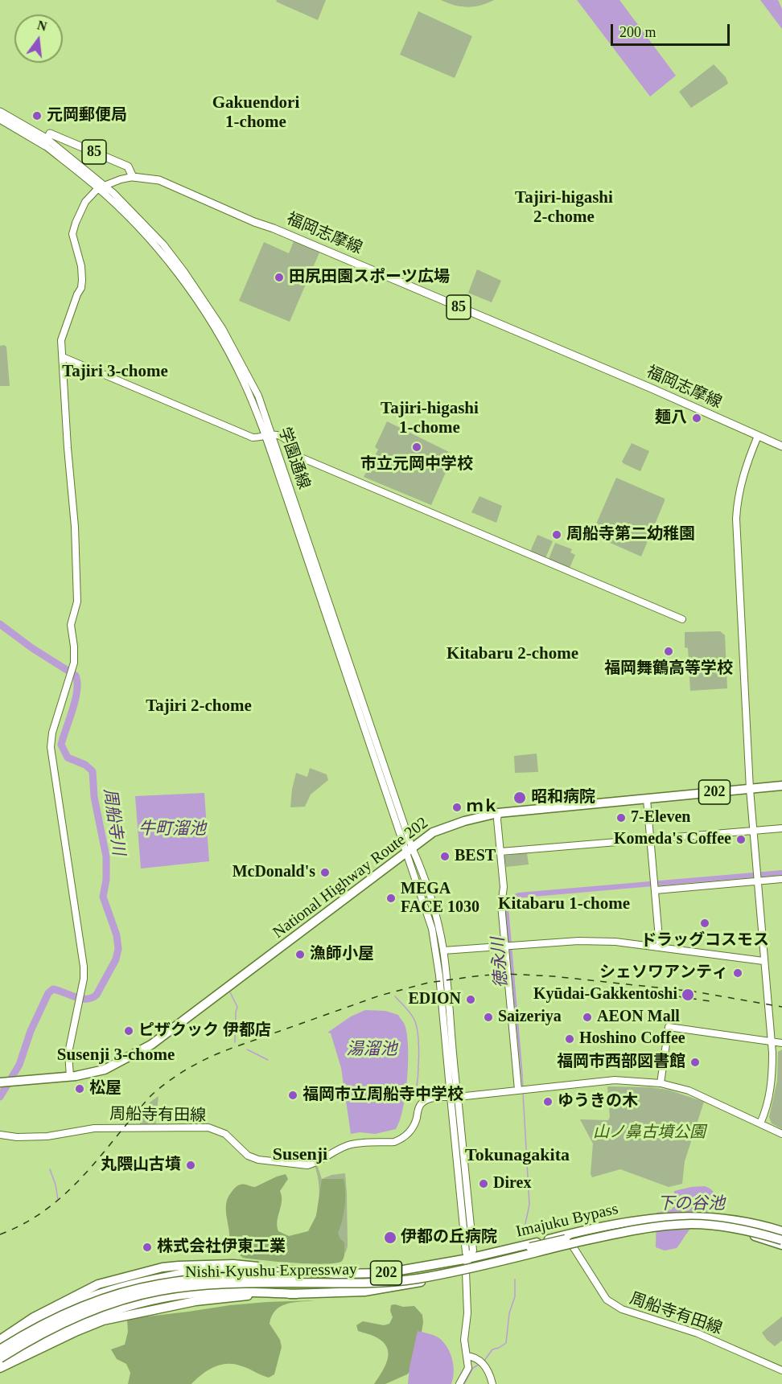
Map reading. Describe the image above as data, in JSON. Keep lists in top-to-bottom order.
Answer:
{
  "streets": {
    "highway": [
      "202",
      "National Highway Route 202",
      "Imajuku Bypass",
      "Nishi-Kyushu Expressway"
    ],
    "main road": ["85", "福岡志摩線", "周船寺有田線"],
    "street": ["学園通線"]
  },
  "crossings": [
    ["85", "福岡志摩線"],
    ["85", "学園通線"],
    ["学園通線", "National Highway Route 202"],
    ["周船寺有田線", "Imajuku Bypass"],
    ["Imajuku Bypass", "Nishi-Kyushu Expressway"]
  ],
  "districts": [
    "Gakuendori 1-chome",
    "Tajiri-higashi 2-chome",
    "Tajiri 3-chome",
    "Tajiri-higashi 1-chome",
    "Kitabaru 2-chome",
    "Tajiri 2-chome",
    "Kitabaru 1-chome",
    "Susenji 3-chome",
    "Susenji",
    "Tokunagakita"
  ],
  "water": [
    "周船寺川",
    "牛町溜池",
    "徳永川",
    "湯溜池",
    "下の谷池"
  ],
  "parks": ["山ノ鼻古墳公園"],
  "places": [
    "元岡郵便局",
    "田尻田園スポーツ広場",
    "麺八",
    "市立元岡中学校",
    "周船寺第二幼稚園",
    "福岡舞鶴高等学校",
    "昭和病院",
    "ｍｋ",
    "7-Eleven",
    "Komeda's Coffee",
    "BEST",
    "McDonald's",
    "MEGA FACE 1030",
    "ドラッグコスモス",
    "漁師小屋",
    "シェソワアンティ",
    "Kyūdai-Gakkentoshi",
    "EDION",
    "Saizeriya",
    "AEON Mall",
    "ピザクック 伊都店",
    "Hoshino Coffee",
    "福岡市西部図書館",
    "松屋",
    "福岡市立周船寺中学校",
    "ゆうきの木",
    "丸隈山古墳",
    "Direx",
    "伊都の丘病院",
    "株式会社伊東工業"
  ],
  "scale_bar": "200 m",
  "north": "top"
}
